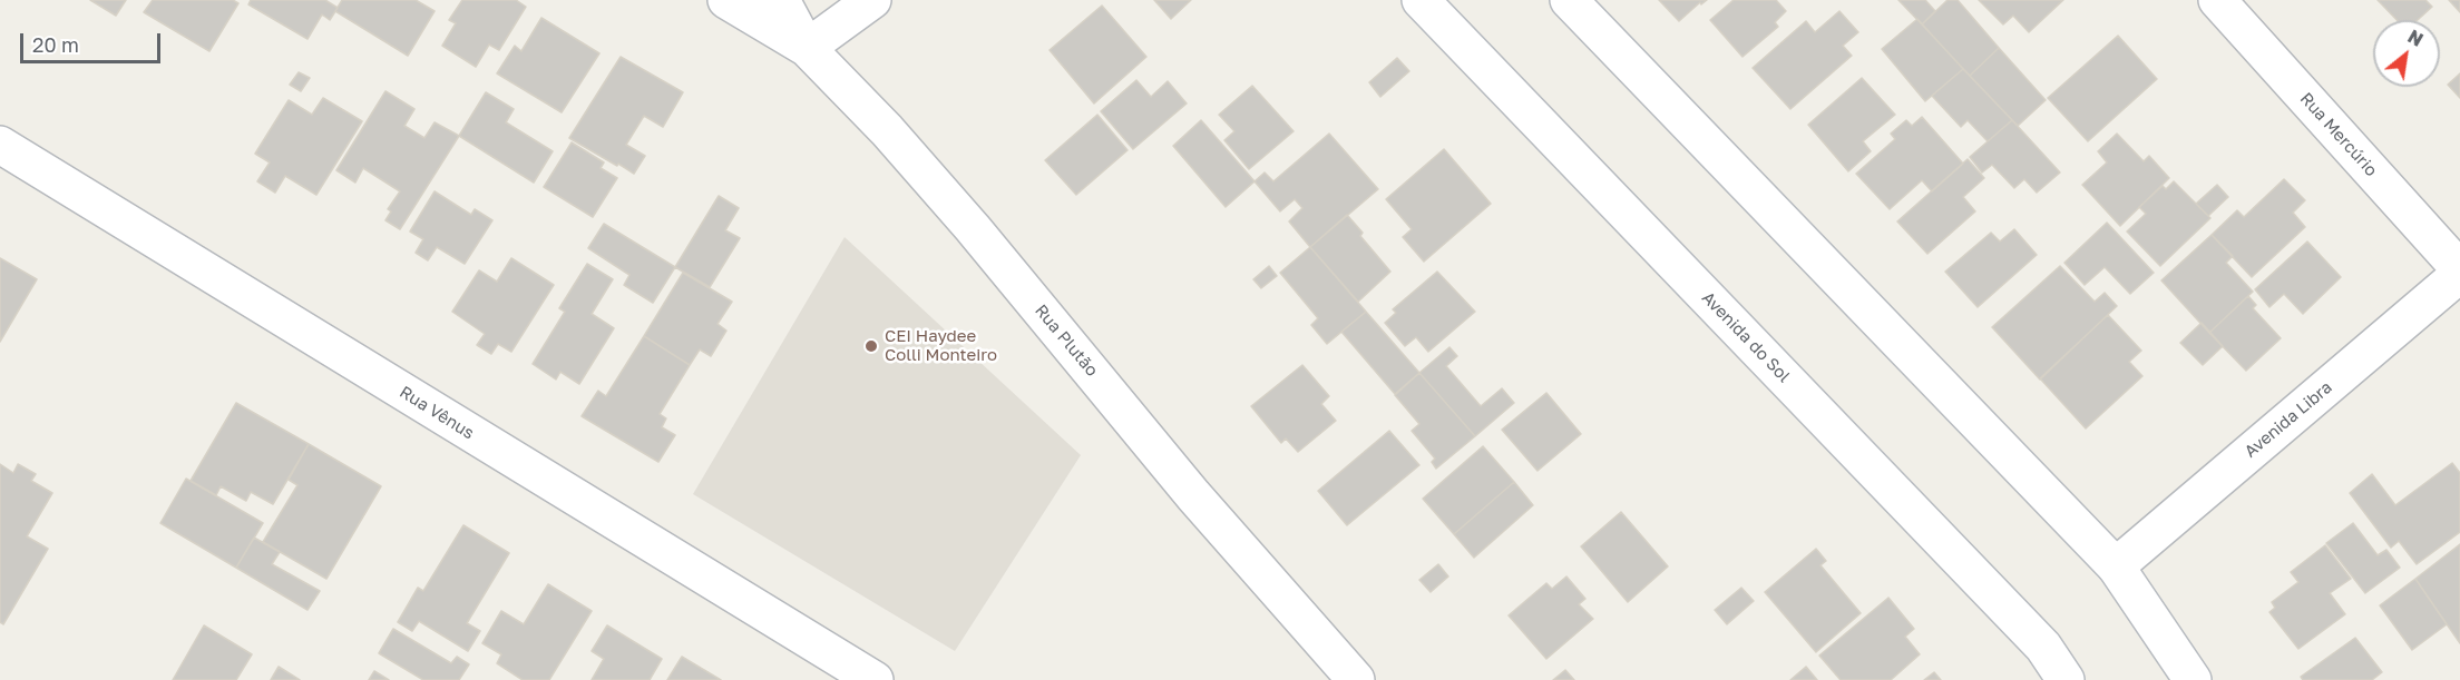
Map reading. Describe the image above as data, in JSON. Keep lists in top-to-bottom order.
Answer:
{
  "streets": {
    "street": [
      "Rua Mercúrio",
      "Avenida do Sol",
      "Rua Plutão",
      "Rua Vênus",
      "Avenida Libra"
    ]
  },
  "crossings": [
    ["Rua Mercúrio", "Avenida Libra"]
  ],
  "places": ["CEI Haydee Colli Monteiro"],
  "scale_bar": "20 m",
  "north": "top right"
}
